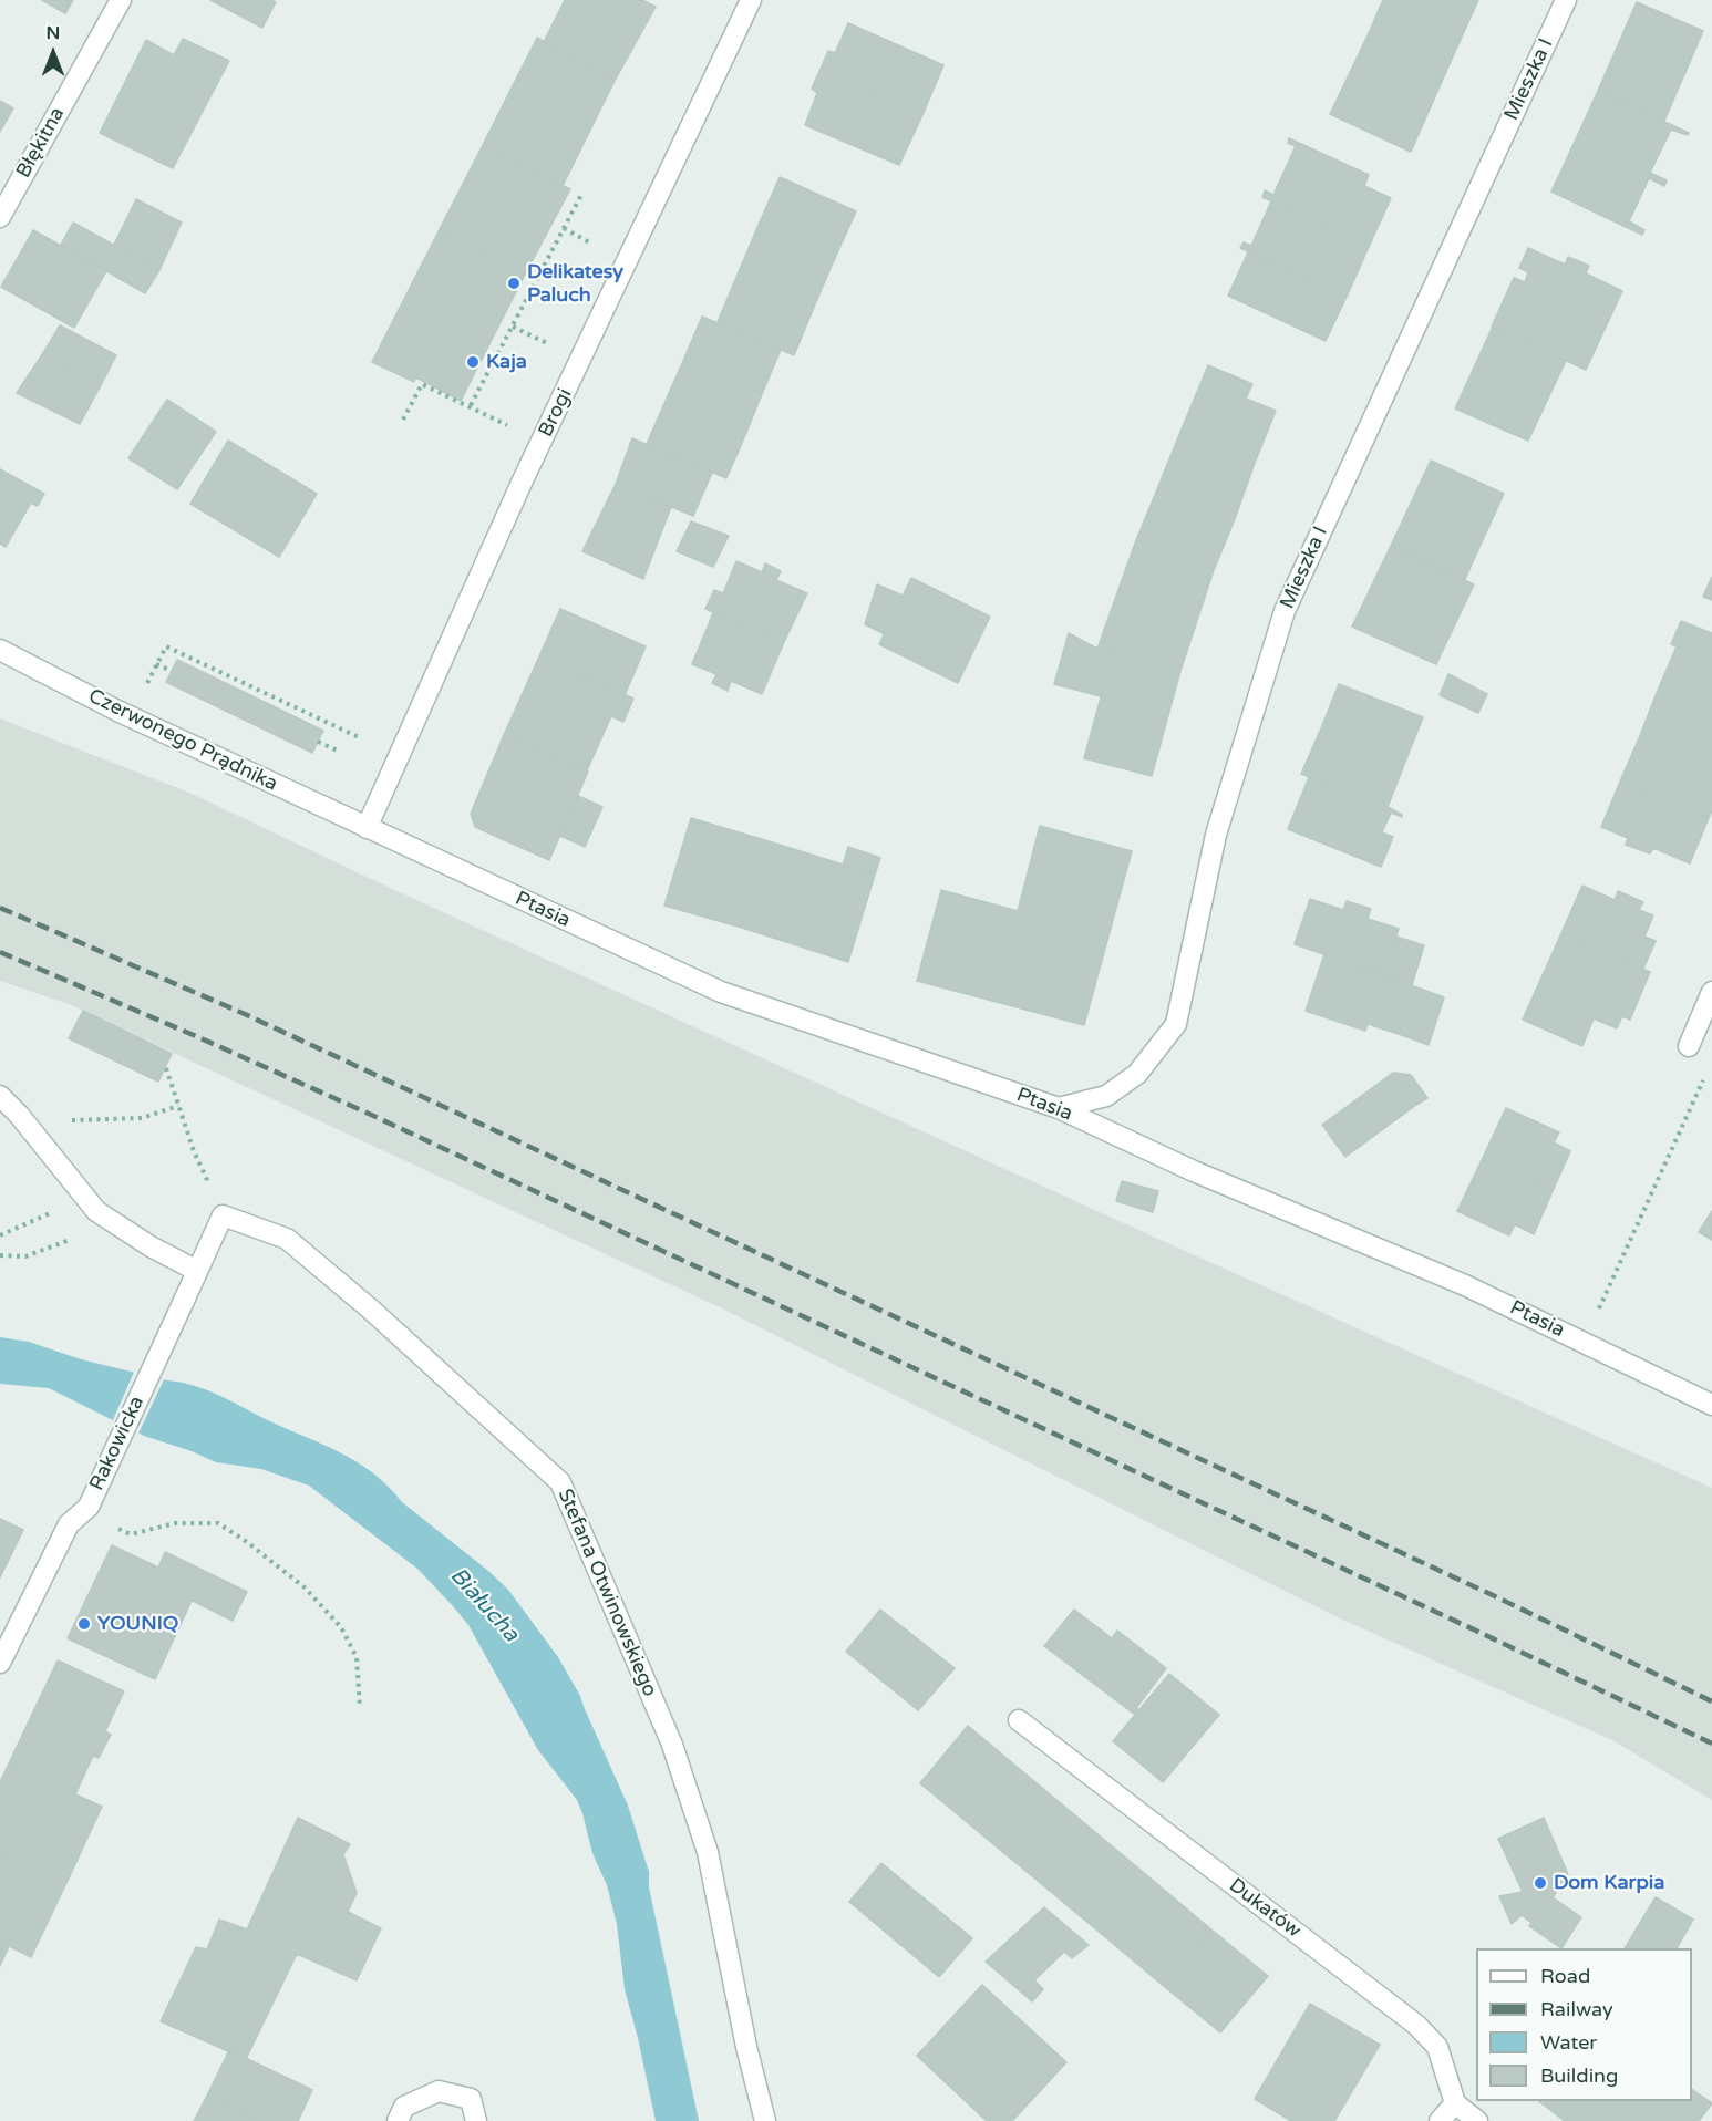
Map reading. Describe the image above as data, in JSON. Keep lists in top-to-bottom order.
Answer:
{
  "streets": {
    "street": [
      "Mieszka I",
      "Błękitna",
      "Brogi",
      "Czerwonego Prądnika",
      "Ptasia",
      "Rakowicka",
      "Stefana Otwinowskiego",
      "Dukatów"
    ]
  },
  "crossings": [
    ["Mieszka I", "Ptasia"],
    ["Brogi", "Czerwonego Prądnika"],
    ["Brogi", "Ptasia"],
    ["Czerwonego Prądnika", "Ptasia"],
    ["Rakowicka", "Stefana Otwinowskiego"]
  ],
  "water": ["Białucha"],
  "places": [
    "Delikatesy Paluch",
    "Kaja",
    "YOUNIQ",
    "Dom Karpia"
  ],
  "legend": [
    "Road",
    "Railway",
    "Water",
    "Building"
  ],
  "north": "top"
}
